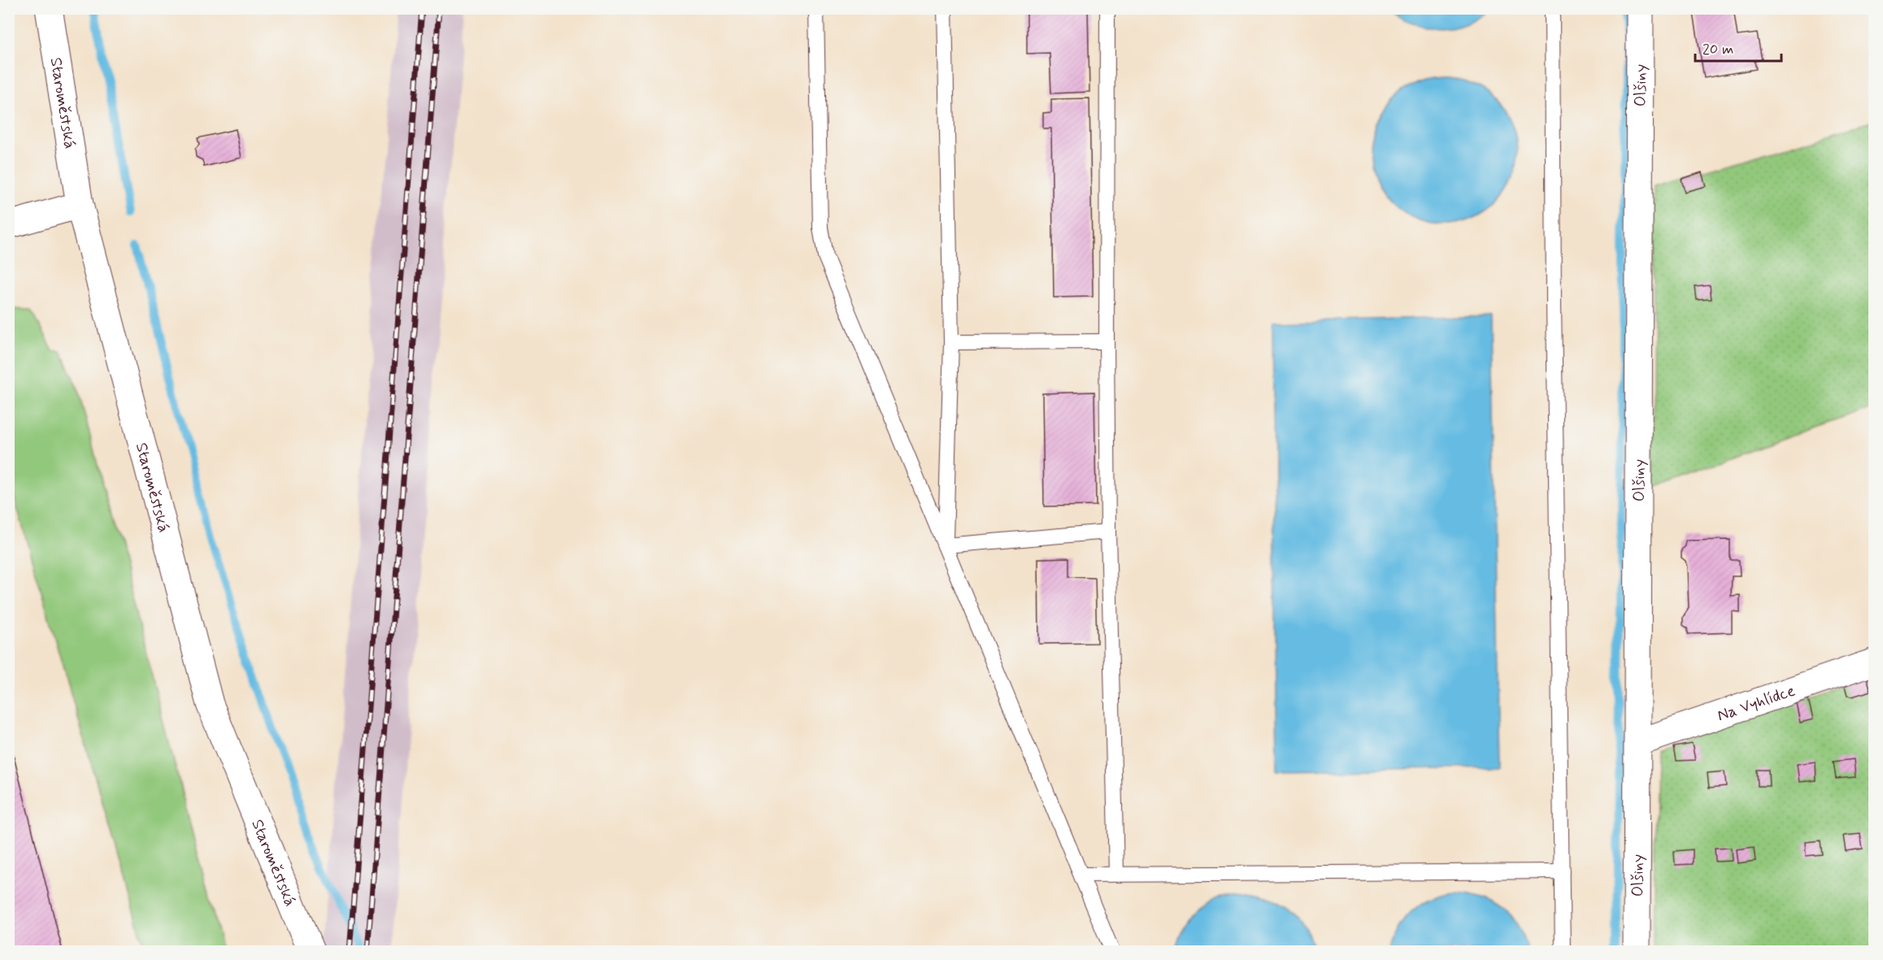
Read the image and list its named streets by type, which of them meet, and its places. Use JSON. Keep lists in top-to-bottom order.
{
  "streets": {
    "street": ["Olšiny", "Staroměstská", "Na Vyhlídce"]
  },
  "crossings": [
    ["Olšiny", "Na Vyhlídce"]
  ],
  "scale_bar": "20 m"
}
